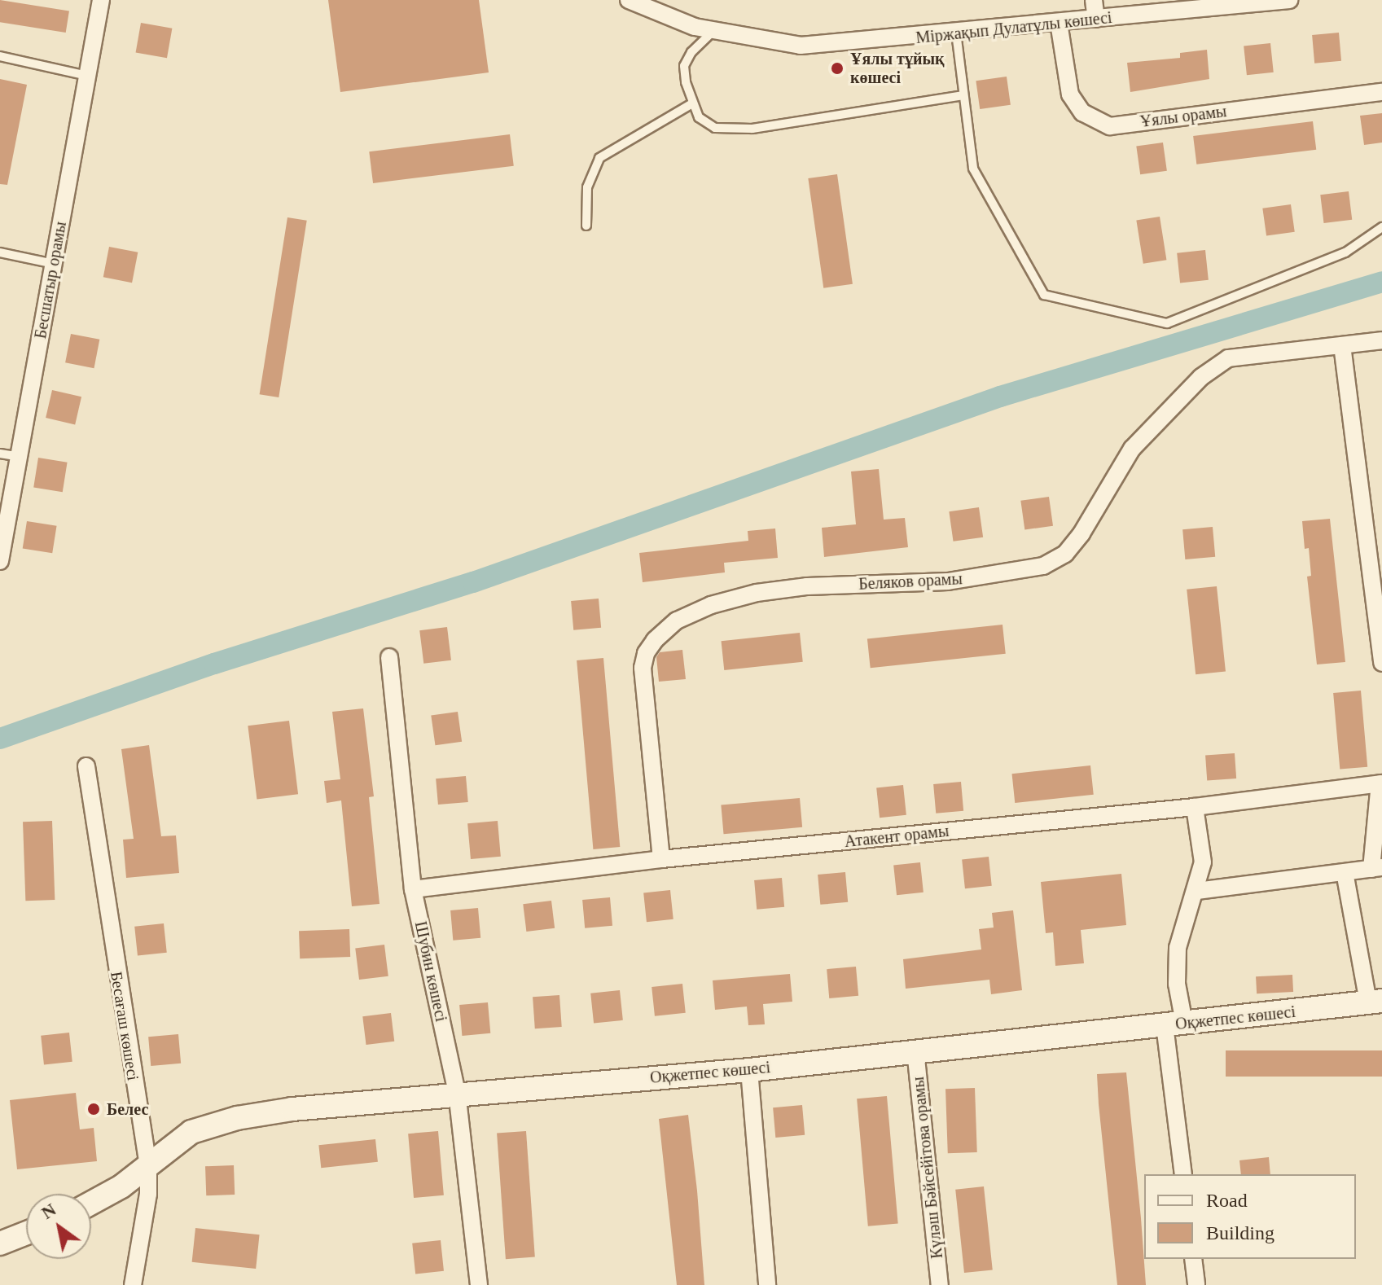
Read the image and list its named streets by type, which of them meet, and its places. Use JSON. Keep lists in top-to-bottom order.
{
  "streets": {
    "street": [
      "Міржақып Дулатұлы көшесі",
      "Ұялы орамы",
      "Бесшатыр орамы",
      "Беляков орамы",
      "Атакент орамы",
      "Шубин көшесі",
      "Оқжетпес көшесі",
      "Бесағаш көшесі",
      "Күләш Бәйсейітова орамы"
    ]
  },
  "crossings": [
    ["Міржақып Дулатұлы көшесі", "Ұялы орамы"],
    ["Беляков орамы", "Атакент орамы"],
    ["Атакент орамы", "Шубин көшесі"],
    ["Шубин көшесі", "Оқжетпес көшесі"],
    ["Оқжетпес көшесі", "Бесағаш көшесі"],
    ["Оқжетпес көшесі", "Күләш Бәйсейітова орамы"]
  ],
  "places": ["Ұялы тұйық көшесі", "Белес"],
  "legend": ["Road", "Building"],
  "north": "top left"
}
